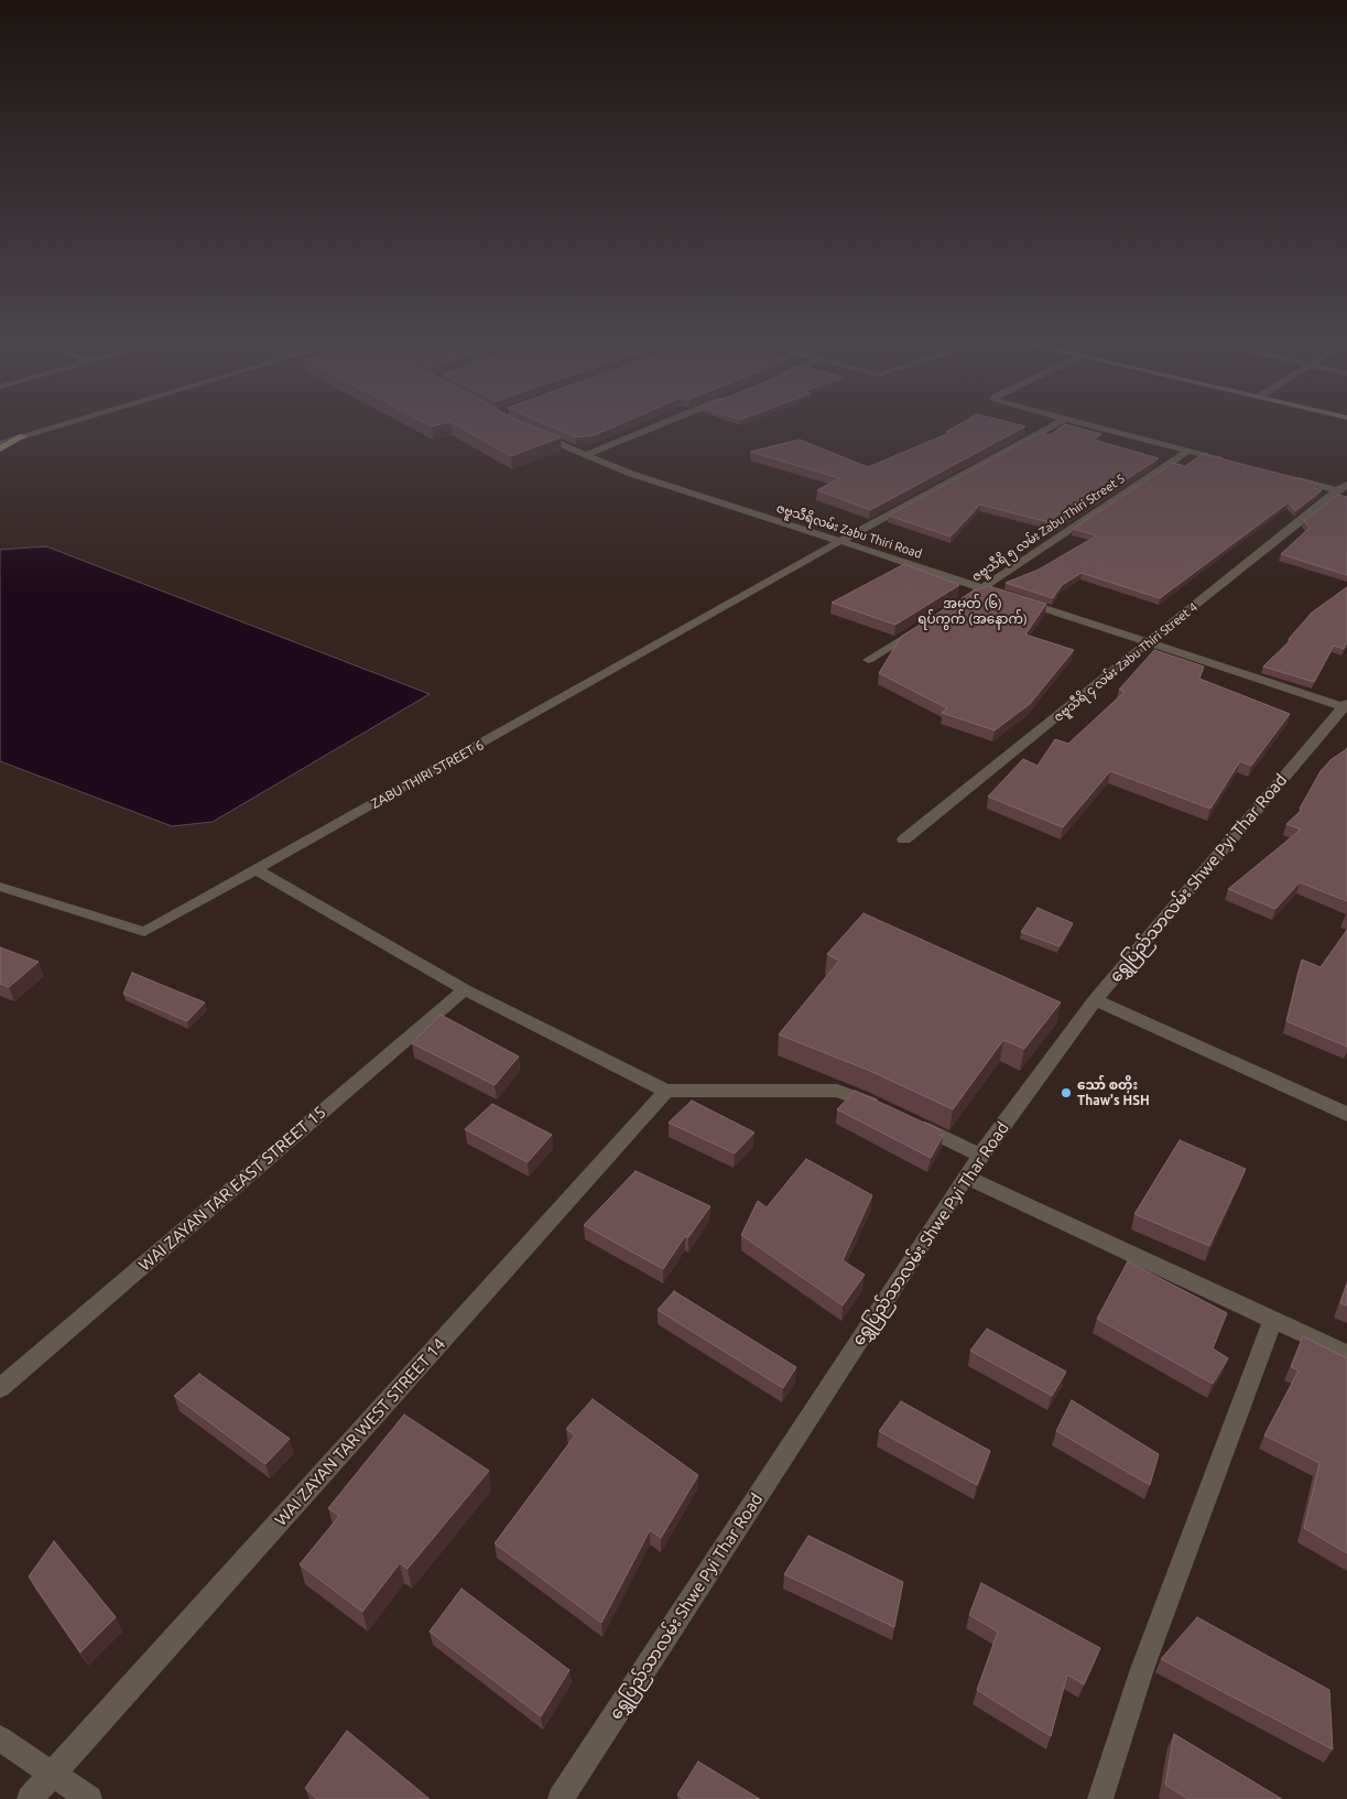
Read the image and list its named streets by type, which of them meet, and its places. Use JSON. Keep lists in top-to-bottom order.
{
  "streets": {
    "street": [
      "ဇဗူသီရိ ၅ လမ်း Zabu Thiri Street 5",
      "ဇဗူသီရိလမ်း Zabu Thiri Road",
      "ဇဗူသီရိ ၄ လမ်း Zabu Thiri Street 4",
      "ZABU THIRI STREET 6",
      "ရွှေပြည်သာလမ်း Shwe Pyi Thar Road",
      "WAI ZAYAN TAR EAST STREET 15",
      "WAI ZAYAN TAR WEST STREET 14"
    ]
  },
  "crossings": [
    ["ဇဗူသီရိ ၅ လမ်း Zabu Thiri Street 5", "ဇဗူသီရိလမ်း Zabu Thiri Road"],
    ["ဇဗူသီရိလမ်း Zabu Thiri Road", "ဇဗူသီရိ ၄ လမ်း Zabu Thiri Street 4"],
    ["ဇဗူသီရိလမ်း Zabu Thiri Road", "ZABU THIRI STREET 6"],
    ["ဇဗူသီရိလမ်း Zabu Thiri Road", "ရွှေပြည်သာလမ်း Shwe Pyi Thar Road"]
  ],
  "districts": ["အမှတ် (၆) ရပ်ကွက် (အနောက်)"],
  "places": ["သော် စတိုး Thaw's HSH"]
}
